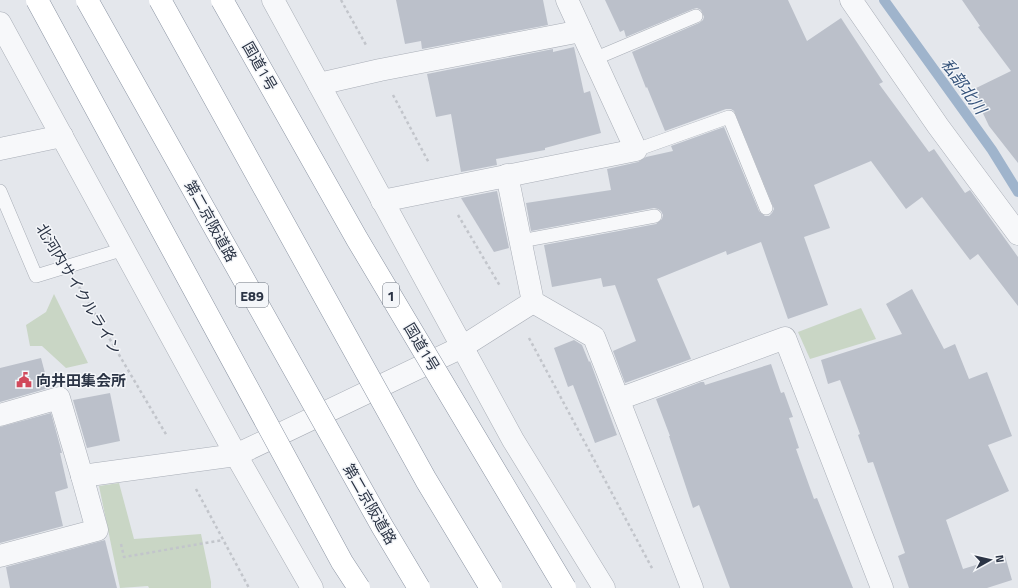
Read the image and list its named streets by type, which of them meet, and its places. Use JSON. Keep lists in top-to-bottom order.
{
  "streets": {
    "highway": [
      "国道1号",
      "第二京阪道路",
      "E89",
      "1"
    ],
    "path": ["北河内サイクルライン"]
  },
  "water": ["私部北川"],
  "places": {
    "public building": ["向井田集会所"]
  },
  "north": "right"
}
